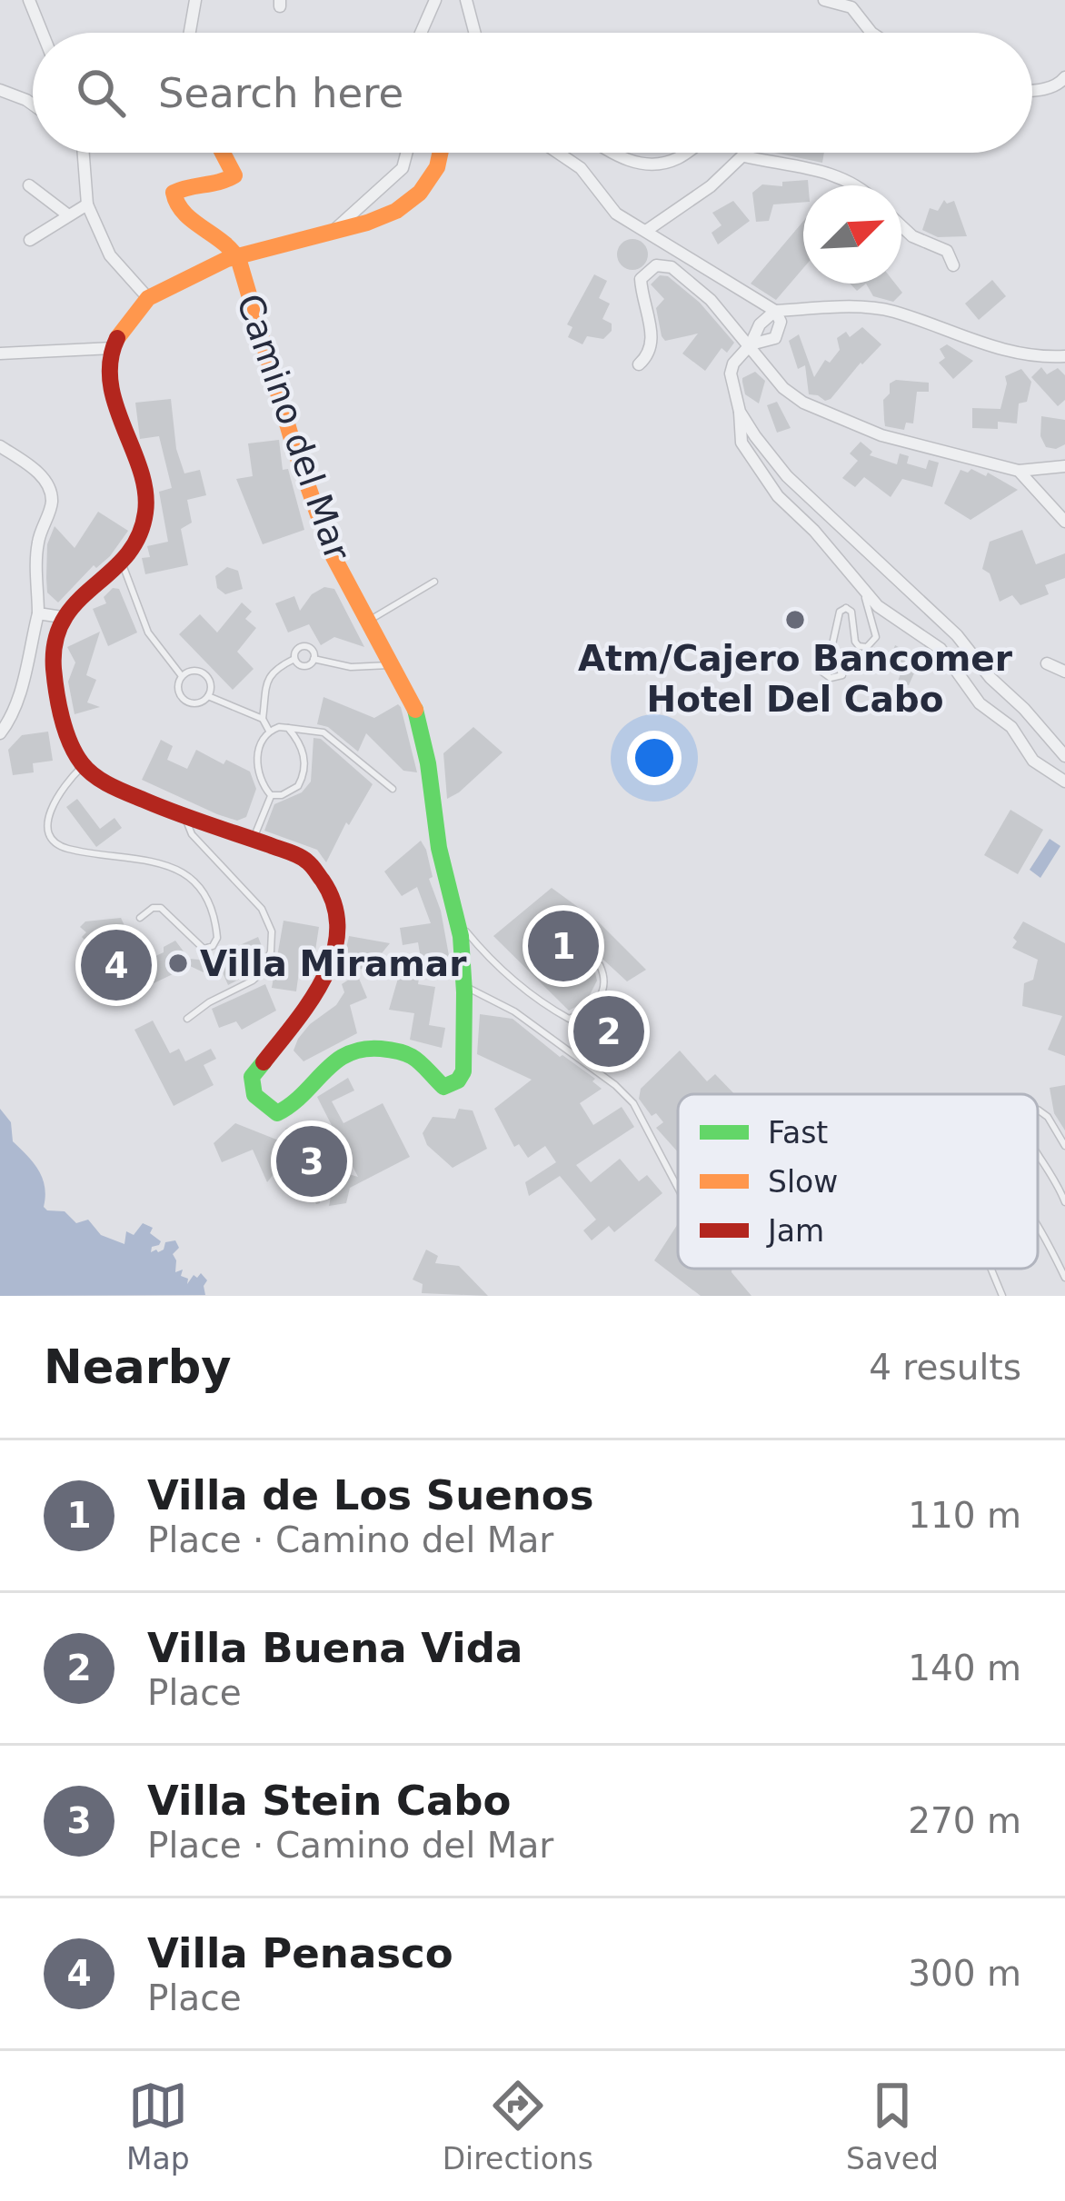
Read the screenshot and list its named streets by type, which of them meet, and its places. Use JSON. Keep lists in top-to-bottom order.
{
  "streets": {
    "street": ["Camino del Mar"]
  },
  "places": ["Atm/Cajero Bancomer Hotel Del Cabo", "Villa Miramar"],
  "legend": ["Fast", "Slow", "Jam"],
  "north": "top right",
  "page": {
    "search": "Search here",
    "pins": [
      "1",
      "4",
      "2",
      "3"
    ],
    "heading": ["Nearby", "4 results"],
    "list": [
      {
        "mark": "1",
        "name": "Villa de Los Suenos",
        "note": "Place · Camino del Mar",
        "value": "110 m"
      },
      {
        "mark": "2",
        "name": "Villa Buena Vida",
        "note": "Place",
        "value": "140 m"
      },
      {
        "mark": "3",
        "name": "Villa Stein Cabo",
        "note": "Place · Camino del Mar",
        "value": "270 m"
      },
      {
        "mark": "4",
        "name": "Villa Penasco",
        "note": "Place",
        "value": "300 m"
      }
    ],
    "nav": ["Map", "Directions", "Saved"]
  }
}
